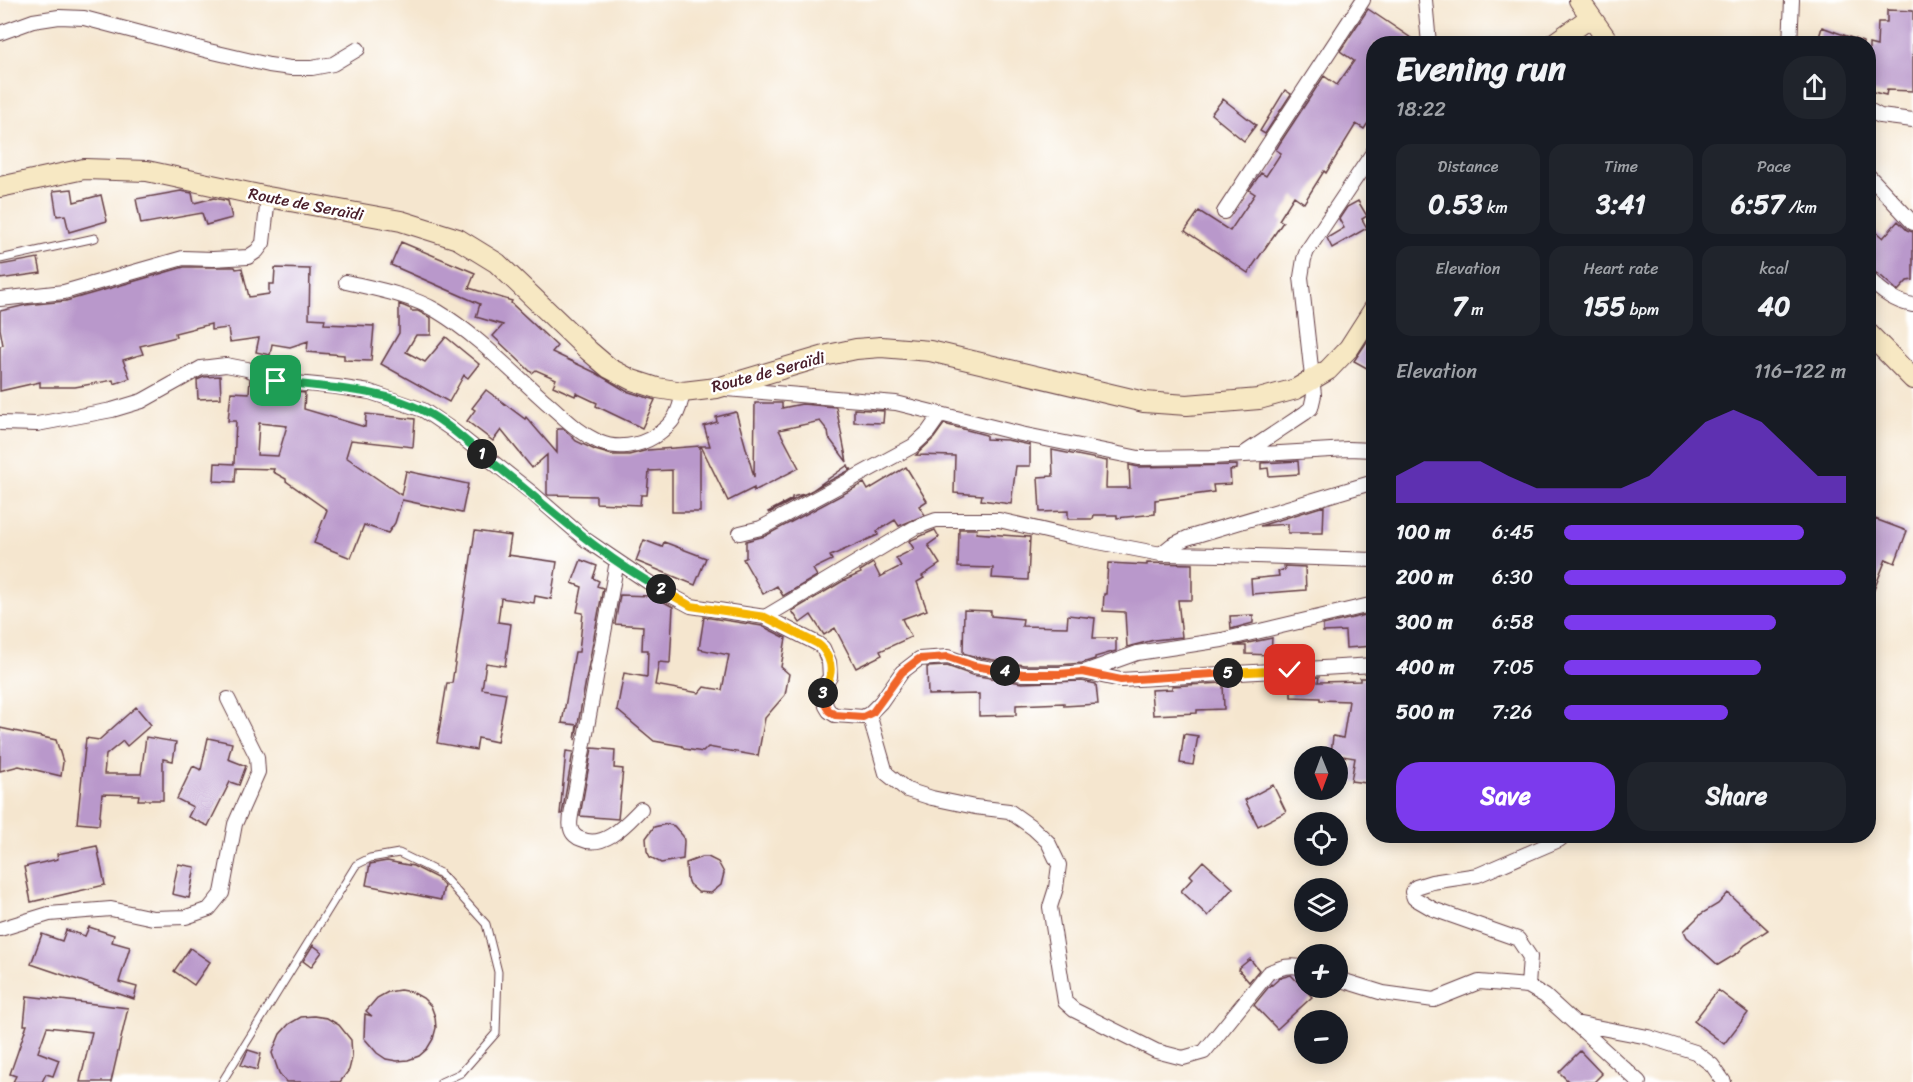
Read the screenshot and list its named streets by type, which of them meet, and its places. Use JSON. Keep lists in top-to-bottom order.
{
  "streets": {
    "street": ["Route de Seraïdi"]
  },
  "north": "bottom",
  "page": {
    "heading": ["Evening run", "18:22"],
    "stats": [
      ["Distance", "0.53 km"],
      ["Time", "3:41"],
      ["Pace", "6:57 /km"],
      ["Elevation", "7 m"],
      ["Heart rate", "155 bpm"],
      ["kcal", "40"]
    ],
    "chart": ["Elevation", "116–122 m"],
    "pins": [
      "1",
      "2",
      "4",
      "5",
      "3"
    ],
    "list": [
      {
        "name": "100 m",
        "note": "6:45"
      },
      {
        "name": "200 m",
        "note": "6:30"
      },
      {
        "name": "300 m",
        "note": "6:58"
      },
      {
        "name": "400 m",
        "note": "7:05"
      },
      {
        "name": "500 m",
        "note": "7:26"
      }
    ],
    "map_buttons": ["+", "−"],
    "buttons": ["Save", "Share"]
  }
}
